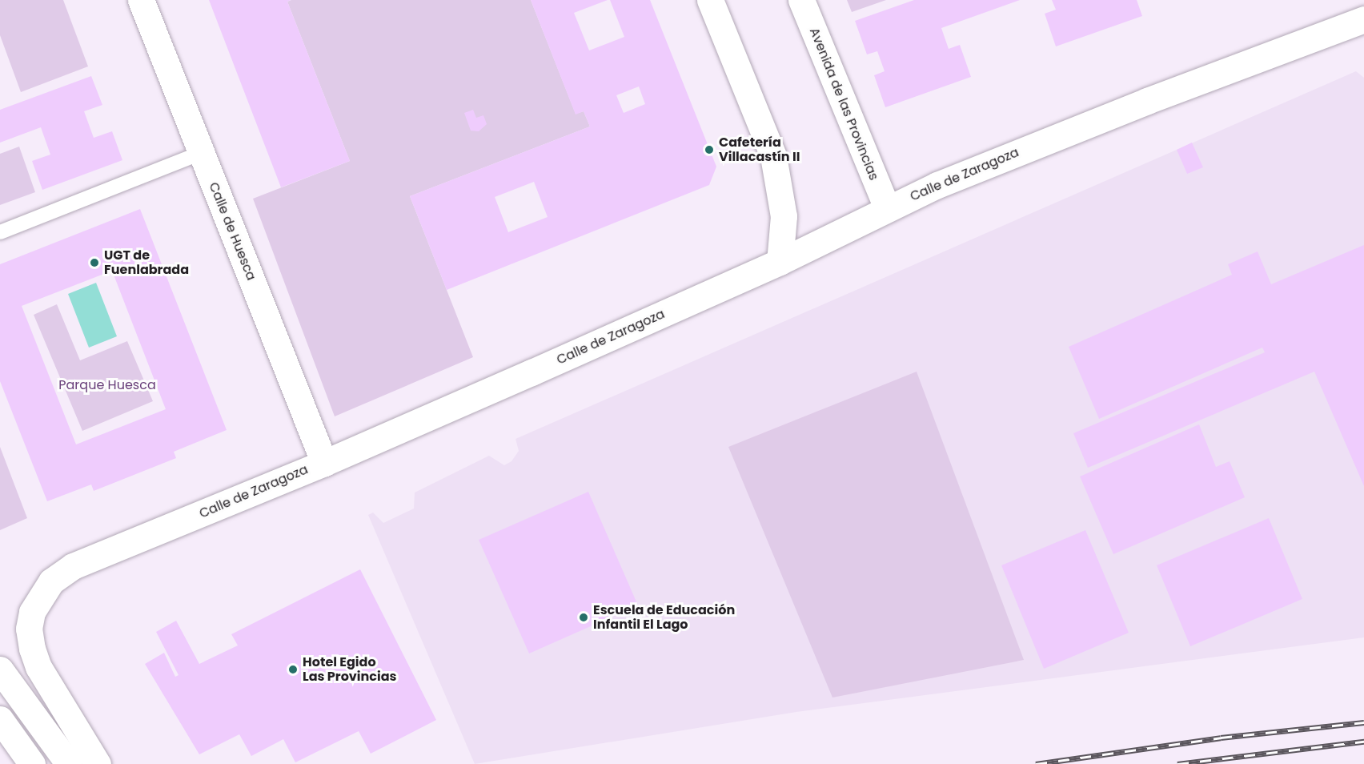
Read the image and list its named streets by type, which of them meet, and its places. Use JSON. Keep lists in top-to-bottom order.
{
  "streets": {
    "street": ["Avenida de las Provincias", "Calle de Zaragoza", "Calle de Huesca"]
  },
  "crossings": [
    ["Avenida de las Provincias", "Calle de Zaragoza"],
    ["Calle de Zaragoza", "Calle de Huesca"]
  ],
  "parks": ["Parque Huesca"],
  "places": [
    "Cafetería Villacastín II",
    "UGT de Fuenlabrada",
    "Escuela de Educación Infantil El Lago",
    "Hotel Egido Las Provincias"
  ]
}
